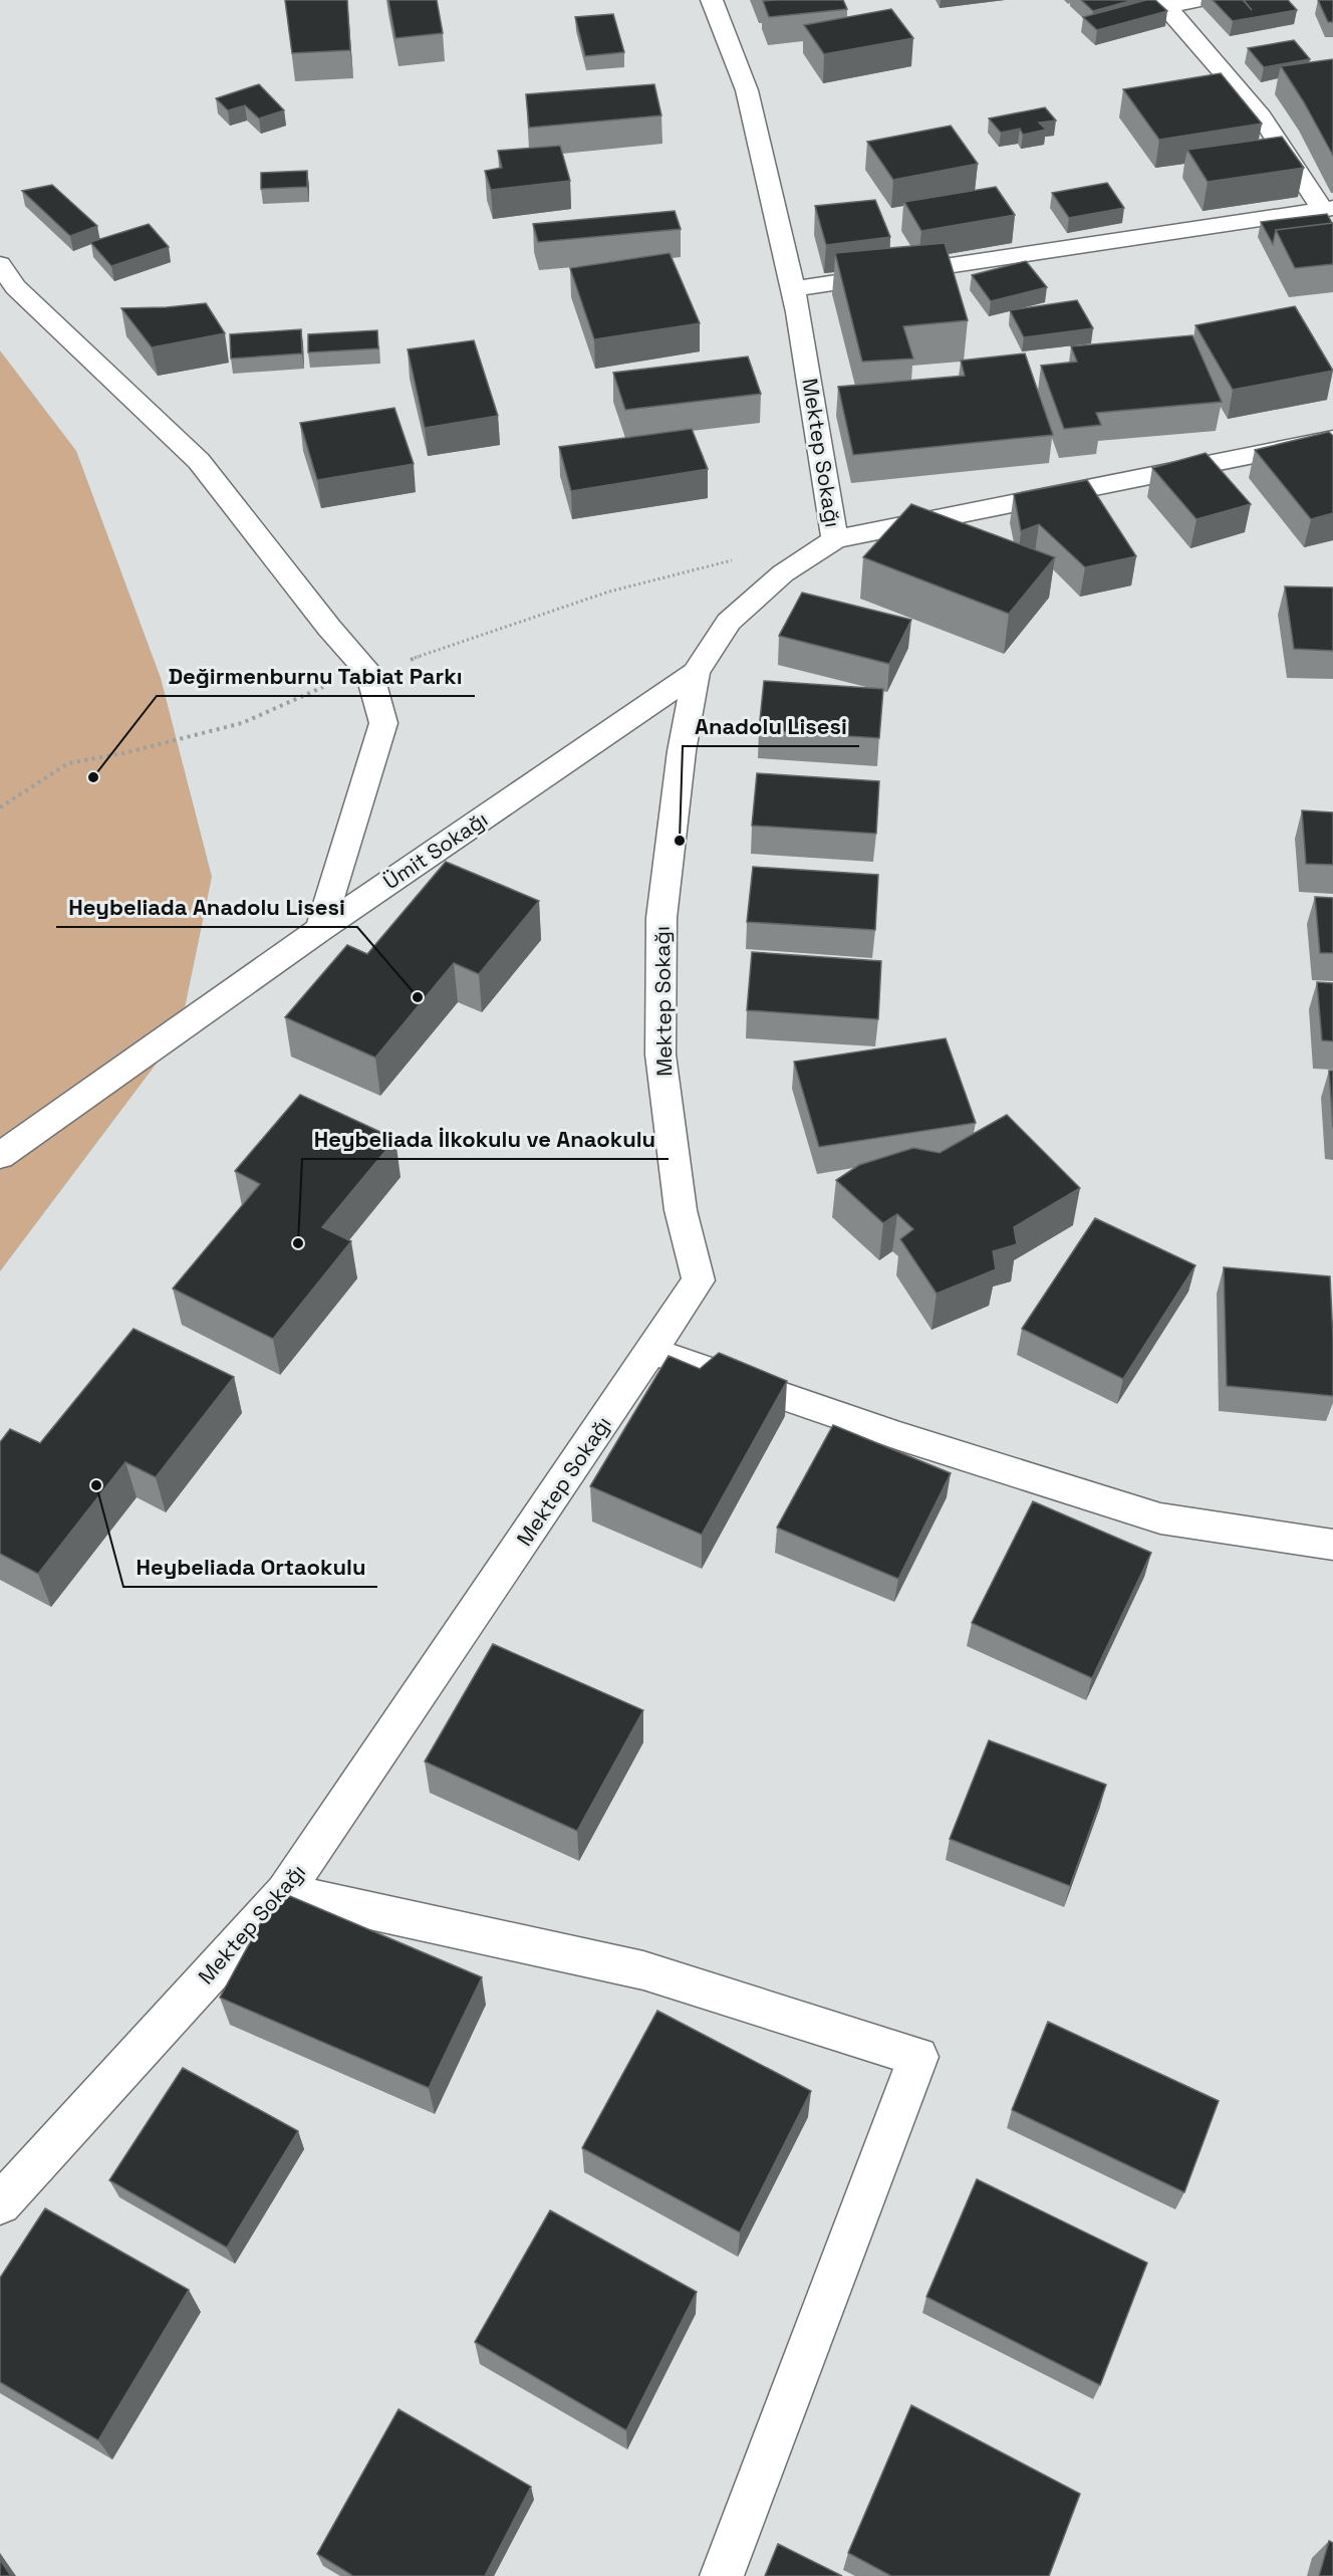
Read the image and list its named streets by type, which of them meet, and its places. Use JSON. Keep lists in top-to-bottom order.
{
  "streets": {
    "street": ["Mektep Sokağı", "Ümit Sokağı"]
  },
  "crossings": [
    ["Mektep Sokağı", "Ümit Sokağı"]
  ],
  "places": [
    "Değirmenburnu Tabiat Parkı",
    "Anadolu Lisesi",
    "Heybeliada Anadolu Lisesi",
    "Heybeliada İlkokulu ve Anaokulu",
    "Heybeliada Ortaokulu"
  ]
}
